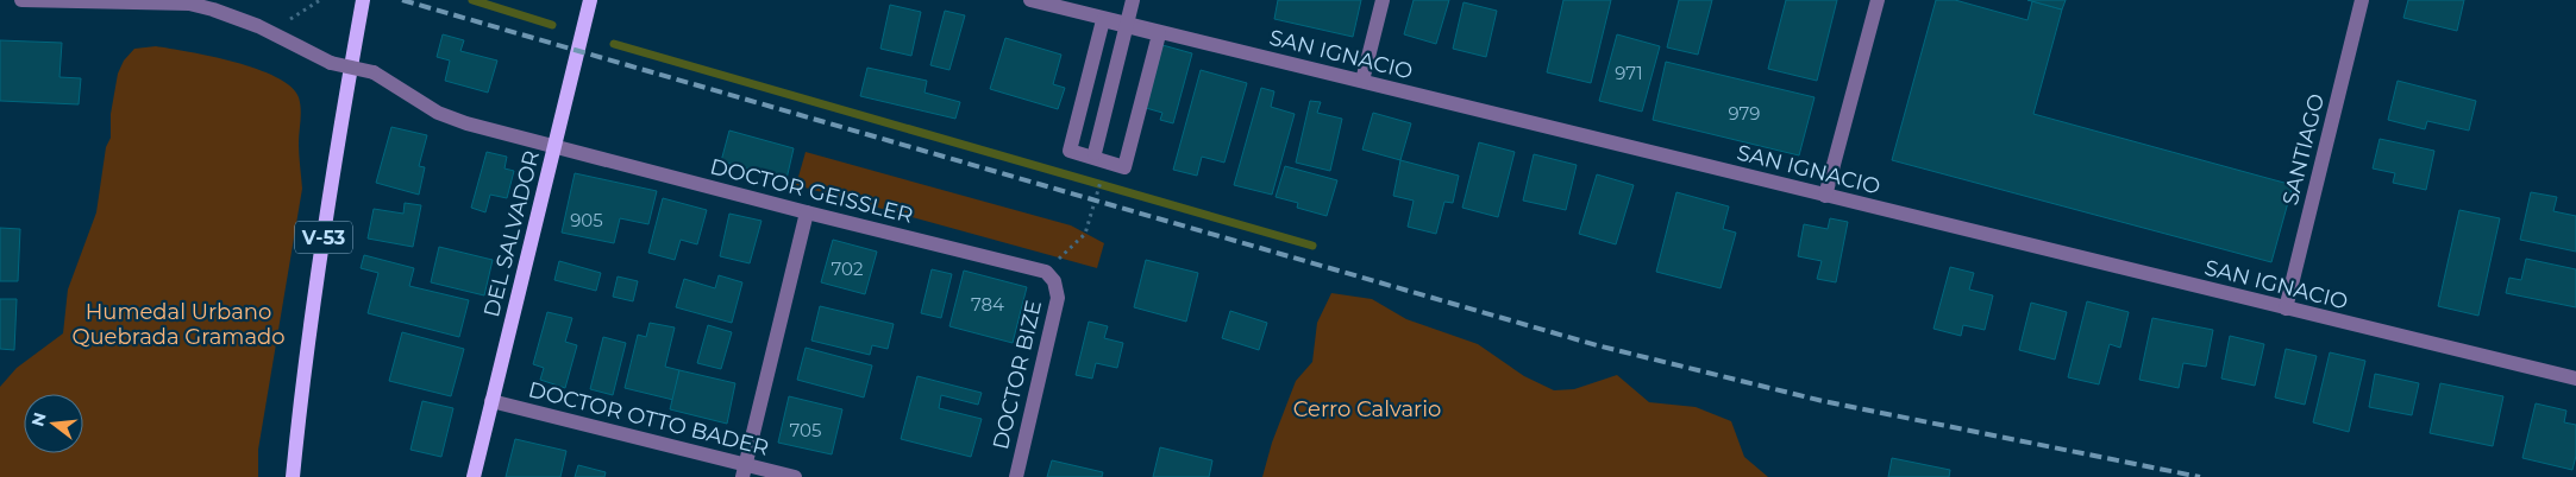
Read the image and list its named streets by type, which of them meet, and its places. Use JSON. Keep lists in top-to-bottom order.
{
  "streets": {
    "main road": ["DEL SALVADOR", "V-53"],
    "street": [
      "SAN IGNACIO",
      "SANTIAGO",
      "DOCTOR GEISSLER",
      "DOCTOR BIZE",
      "DOCTOR OTTO BADER"
    ]
  },
  "crossings": [
    ["SAN IGNACIO", "SANTIAGO"],
    ["DOCTOR GEISSLER", "DEL SALVADOR"],
    ["DOCTOR GEISSLER", "DOCTOR BIZE"],
    ["DEL SALVADOR", "DOCTOR OTTO BADER"]
  ],
  "parks": ["Humedal Urbano Quebrada Gramado", "Cerro Calvario"],
  "house_numbers": [
    "971",
    "979",
    "905",
    "702",
    "784",
    "705"
  ],
  "north": "left"
}
